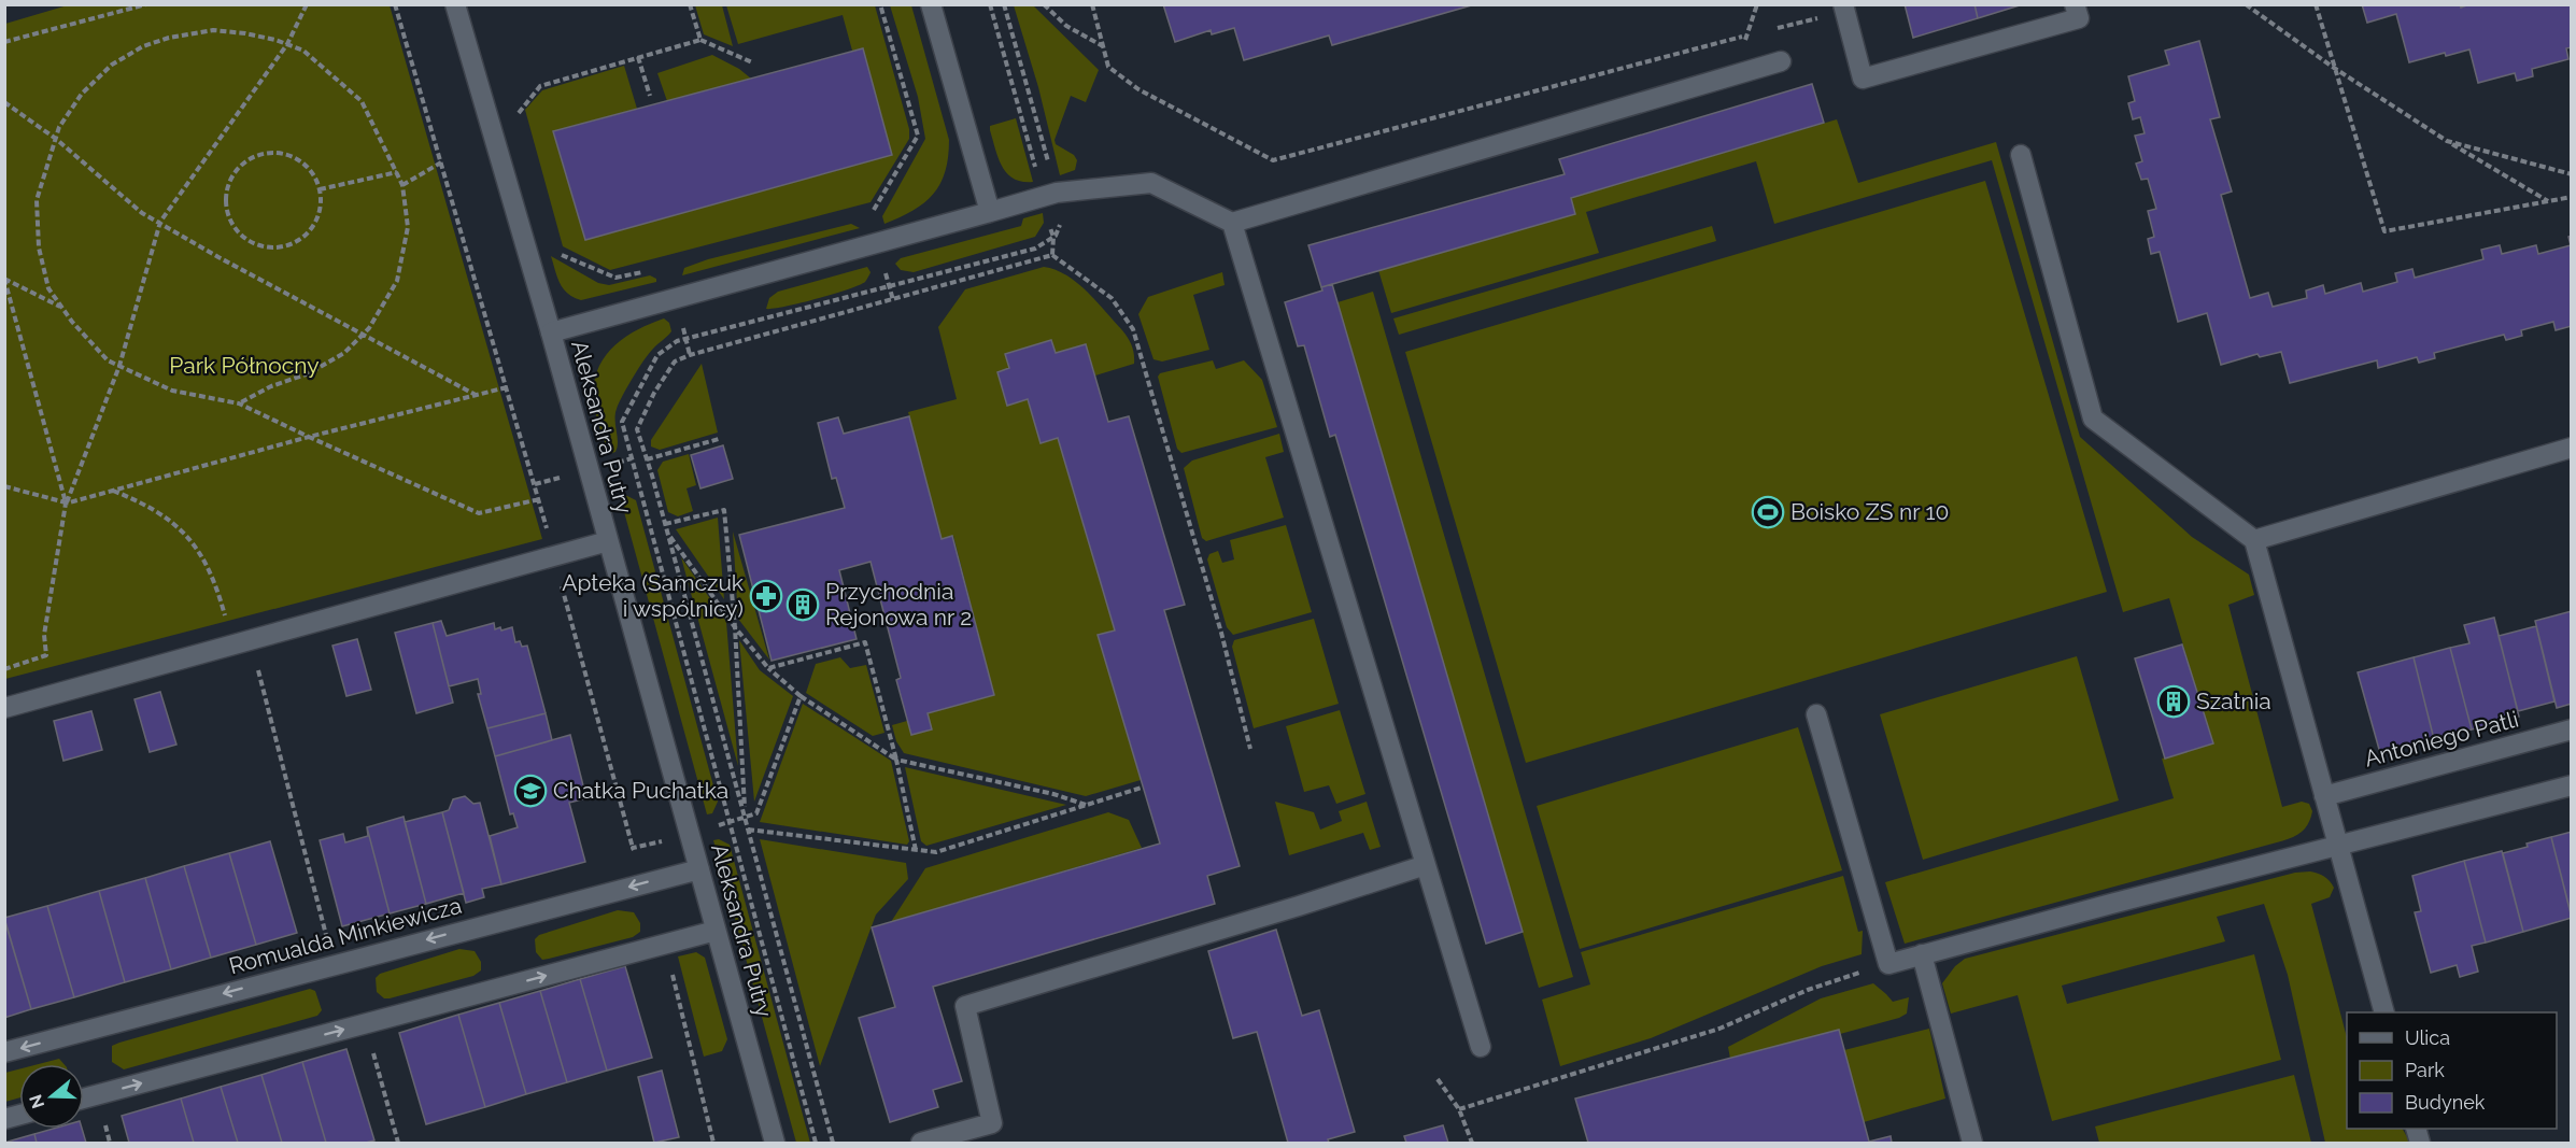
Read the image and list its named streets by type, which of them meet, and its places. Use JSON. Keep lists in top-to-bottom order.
{
  "streets": {
    "street": ["Aleksandra Putry", "Antoniego Patli", "Romualda Minkiewicza"]
  },
  "crossings": [
    ["Aleksandra Putry", "Romualda Minkiewicza"]
  ],
  "parks": ["Park Północny"],
  "places": {
    "sports": ["Boisko ZS nr 10"],
    "pharmacy": ["Apteka (Samczuk i wspólnicy)"],
    "building": ["Przychodnia Rejonowa nr 2", "Szatnia"],
    "school or university": ["Chatka Puchatka"]
  },
  "legend": ["Ulica", "Park", "Budynek"],
  "north": "left"
}
